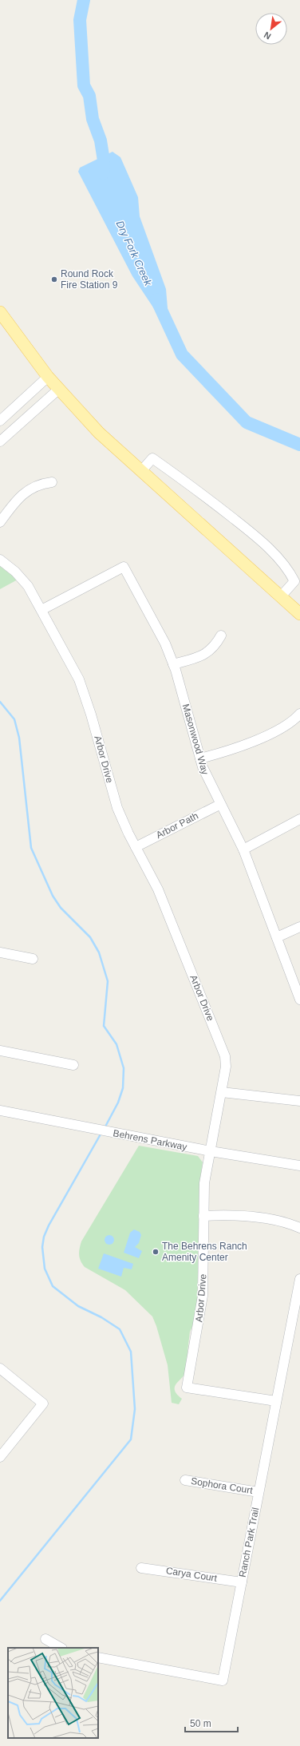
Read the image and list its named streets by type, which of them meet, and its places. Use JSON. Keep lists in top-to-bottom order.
{
  "streets": {
    "street": [
      "Masonwood Way",
      "Arbor Drive",
      "Arbor Path",
      "Behrens Parkway",
      "Sophora Court",
      "Ranch Park Trail",
      "Carya Court"
    ]
  },
  "crossings": [
    ["Masonwood Way", "Arbor Drive"],
    ["Masonwood Way", "Arbor Path"],
    ["Arbor Drive", "Arbor Path"],
    ["Arbor Drive", "Behrens Parkway"],
    ["Arbor Drive", "Ranch Park Trail"],
    ["Sophora Court", "Ranch Park Trail"],
    ["Ranch Park Trail", "Carya Court"]
  ],
  "water": ["Dry Fork Creek"],
  "places": ["Round Rock Fire Station 9", "The Behrens Ranch Amenity Center"],
  "scale_bar": "50 m",
  "north": "bottom left"
}
